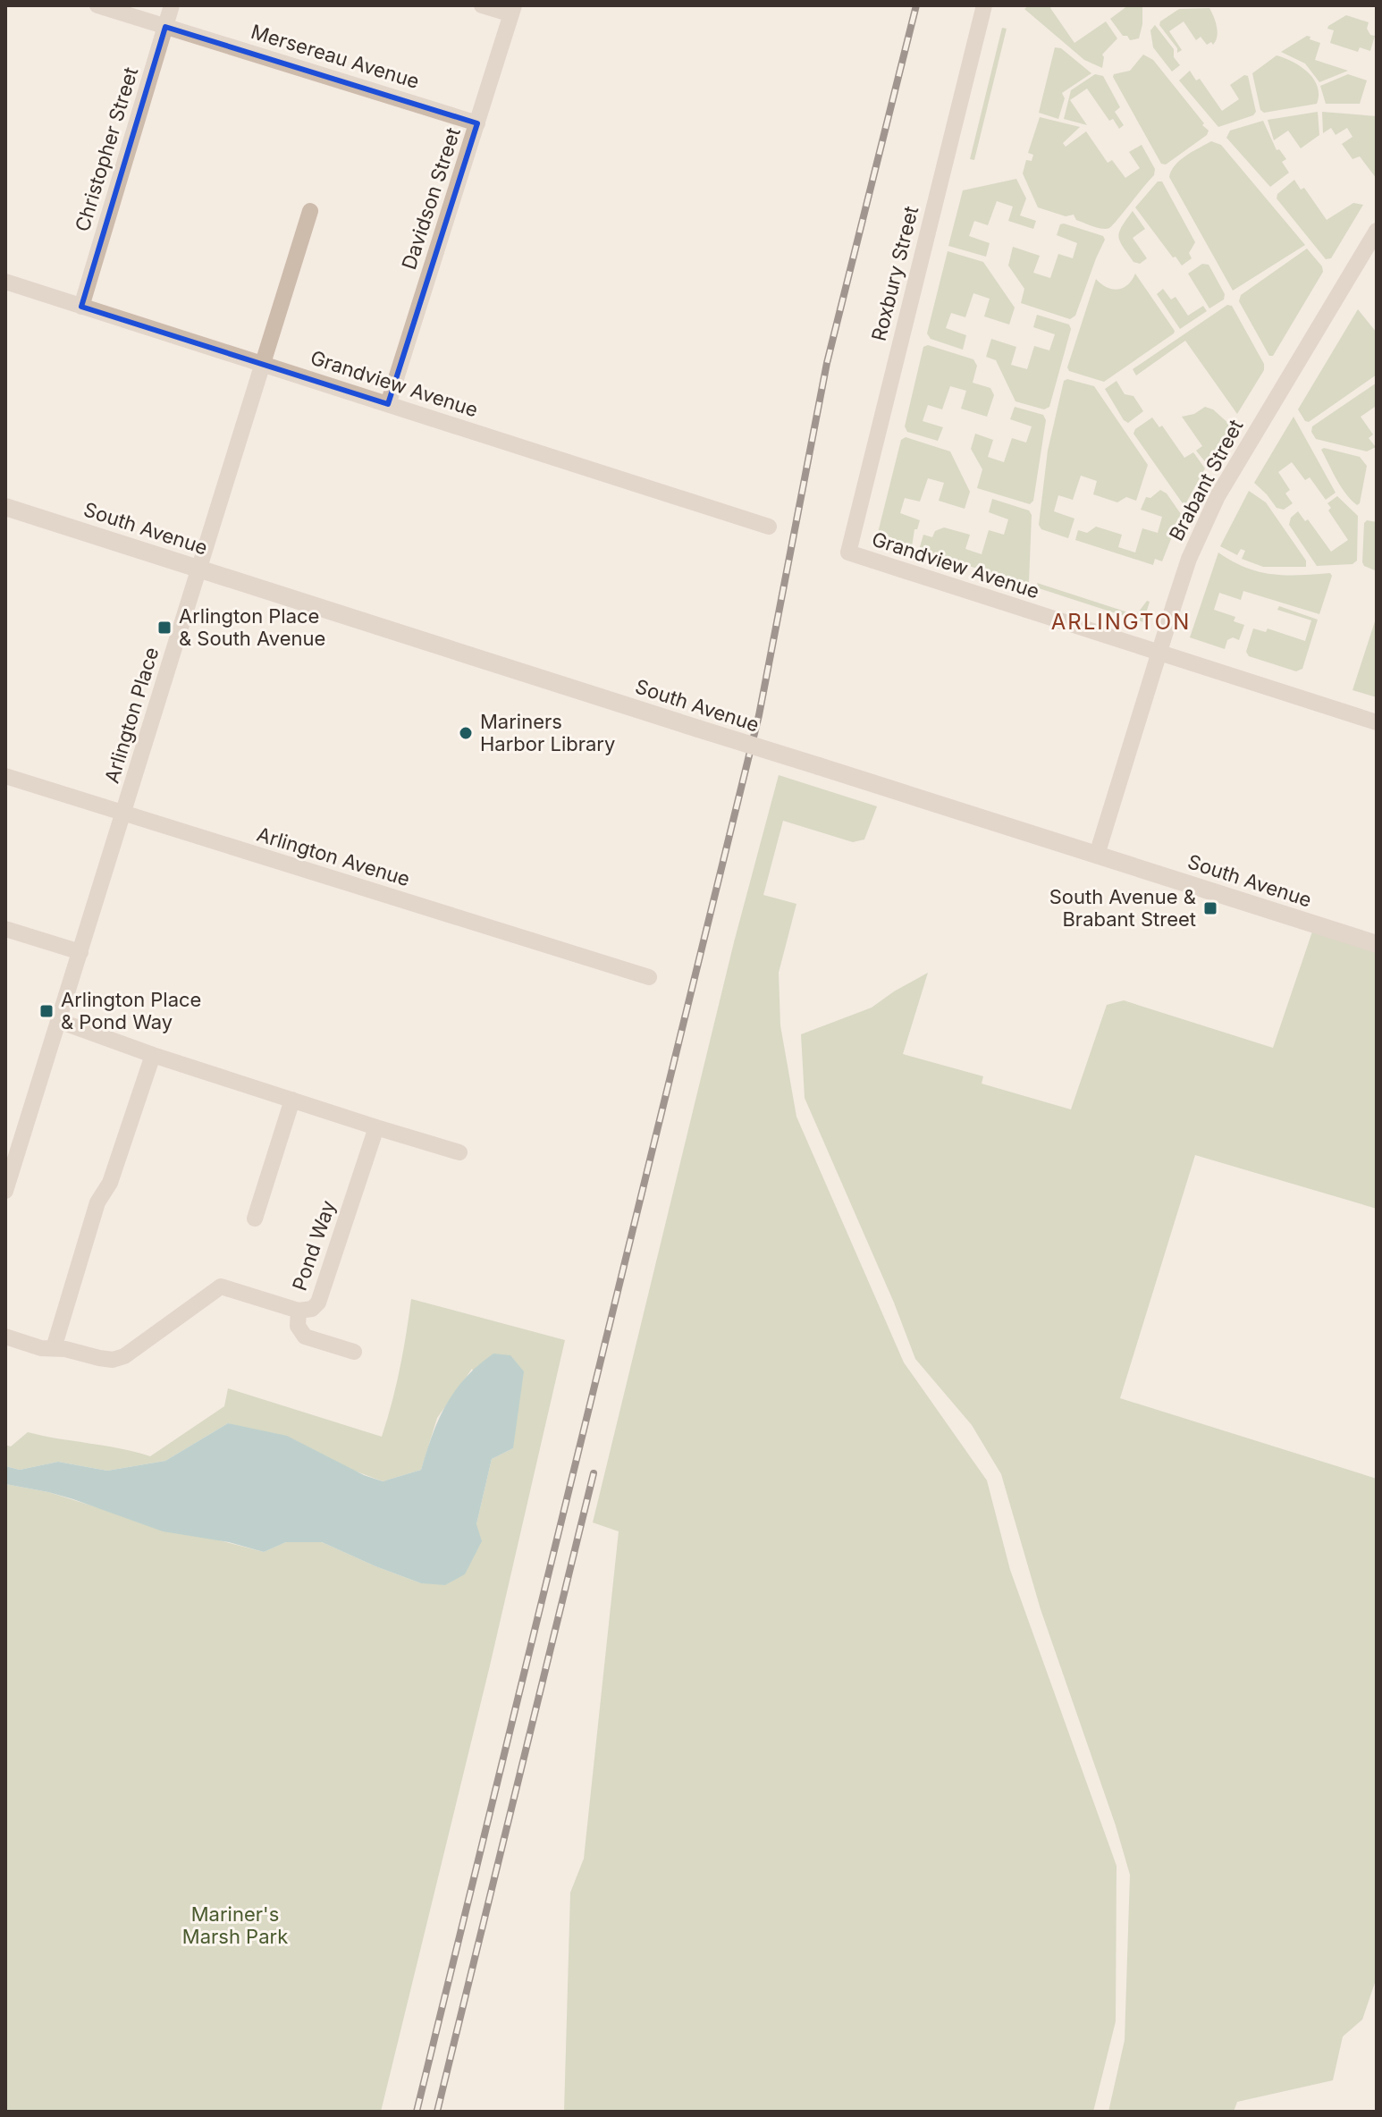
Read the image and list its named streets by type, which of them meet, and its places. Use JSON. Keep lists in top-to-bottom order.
{
  "streets": {
    "street": [
      "Mersereau Avenue",
      "Christopher Street",
      "Davidson Street",
      "Roxbury Street",
      "Grandview Avenue",
      "Brabant Street",
      "South Avenue",
      "Arlington Place",
      "Arlington Avenue",
      "Pond Way"
    ]
  },
  "crossings": [
    ["Mersereau Avenue", "Christopher Street"],
    ["Mersereau Avenue", "Davidson Street"],
    ["Christopher Street", "Grandview Avenue"],
    ["Davidson Street", "Grandview Avenue"],
    ["Roxbury Street", "Grandview Avenue"],
    ["Grandview Avenue", "Brabant Street"],
    ["Grandview Avenue", "Arlington Place"],
    ["Brabant Street", "South Avenue"],
    ["South Avenue", "Arlington Place"],
    ["Arlington Place", "Arlington Avenue"]
  ],
  "districts": ["ARLINGTON"],
  "parks": ["Mariner's Marsh Park"],
  "places": {
    "transit": ["Arlington Place & South Avenue", "South Avenue & Brabant Street", "Arlington Place & Pond Way"],
    "other": ["Mariners Harbor Library"]
  }
}
